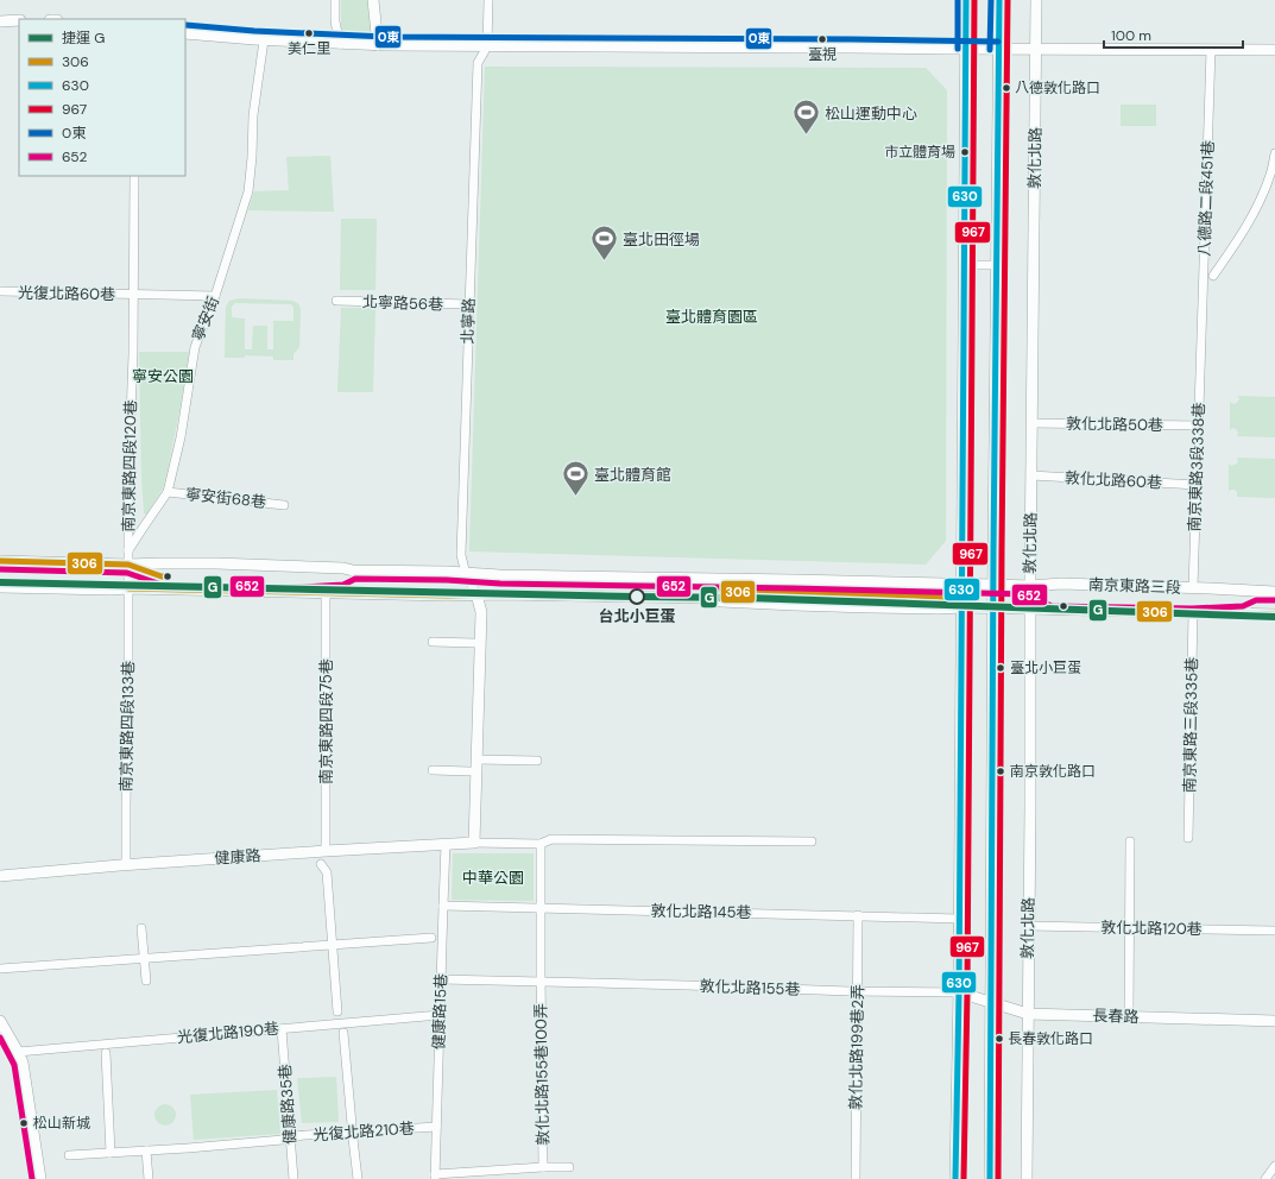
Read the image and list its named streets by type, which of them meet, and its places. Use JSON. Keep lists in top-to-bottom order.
{
  "streets": {
    "main road": [
      "敦化北路",
      "南京東路三段",
      "健康路",
      "長春路"
    ],
    "street": [
      "八德路二段451巷",
      "光復北路60巷",
      "北寧路56巷",
      "寧安街",
      "北寧路",
      "敦化北路50巷",
      "南京東路四段120巷",
      "南京東路3段338巷",
      "敦化北路60巷",
      "寧安街68巷",
      "南京東路四段75巷",
      "南京東路三段335巷",
      "南京東路四段133巷",
      "敦化北路145巷",
      "敦化北路120巷",
      "敦化北路155巷",
      "健康路15巷",
      "光復北路190巷",
      "敦化北路199巷2弄",
      "敦化北路155巷100弄",
      "健康路35巷",
      "光復北路210巷"
    ]
  },
  "crossings": [
    ["敦化北路", "敦化北路50巷"],
    ["敦化北路", "敦化北路60巷"],
    ["敦化北路", "南京東路三段"],
    ["敦化北路", "敦化北路120巷"],
    ["敦化北路", "長春路"],
    ["八德路二段451巷", "南京東路3段338巷"],
    ["光復北路60巷", "寧安街"],
    ["光復北路60巷", "南京東路四段120巷"],
    ["北寧路56巷", "北寧路"],
    ["寧安街", "南京東路四段120巷"],
    ["寧安街", "寧安街68巷"],
    ["北寧路", "南京東路三段"],
    ["敦化北路50巷", "南京東路3段338巷"],
    ["南京東路3段338巷", "敦化北路60巷"],
    ["南京東路3段338巷", "南京東路三段"],
    ["南京東路三段", "南京東路四段75巷"],
    ["南京東路三段", "南京東路三段335巷"],
    ["南京東路三段", "南京東路四段133巷"],
    ["南京東路四段75巷", "健康路"],
    ["南京東路四段133巷", "健康路"],
    ["健康路", "健康路15巷"],
    ["敦化北路145巷", "健康路15巷"],
    ["敦化北路145巷", "敦化北路199巷2弄"],
    ["敦化北路155巷", "健康路15巷"],
    ["敦化北路155巷", "長春路"],
    ["敦化北路155巷", "敦化北路199巷2弄"],
    ["敦化北路155巷", "敦化北路155巷100弄"],
    ["健康路15巷", "光復北路190巷"],
    ["健康路15巷", "光復北路210巷"],
    ["光復北路190巷", "健康路35巷"],
    ["健康路35巷", "光復北路210巷"]
  ],
  "parks": ["臺北體育園區", "寧安公園", "中華公園"],
  "places": {
    "other": [
      "美仁里",
      "臺視",
      "八德敦化路口",
      "市立體育場",
      "台北小巨蛋",
      "臺北小巨蛋",
      "南京敦化路口",
      "長春敦化路口",
      "松山新城"
    ],
    "sports": ["松山運動中心", "臺北田徑場", "臺北體育館"]
  },
  "lines": [
    "transit line 630",
    "transit line 967",
    "transit line 0東",
    "transit line 306",
    "transit line 652",
    "metro line G"
  ],
  "legend": [
    "捷運 G",
    "306",
    "630",
    "967",
    "0東",
    "652"
  ],
  "scale_bar": "100 m"
}
